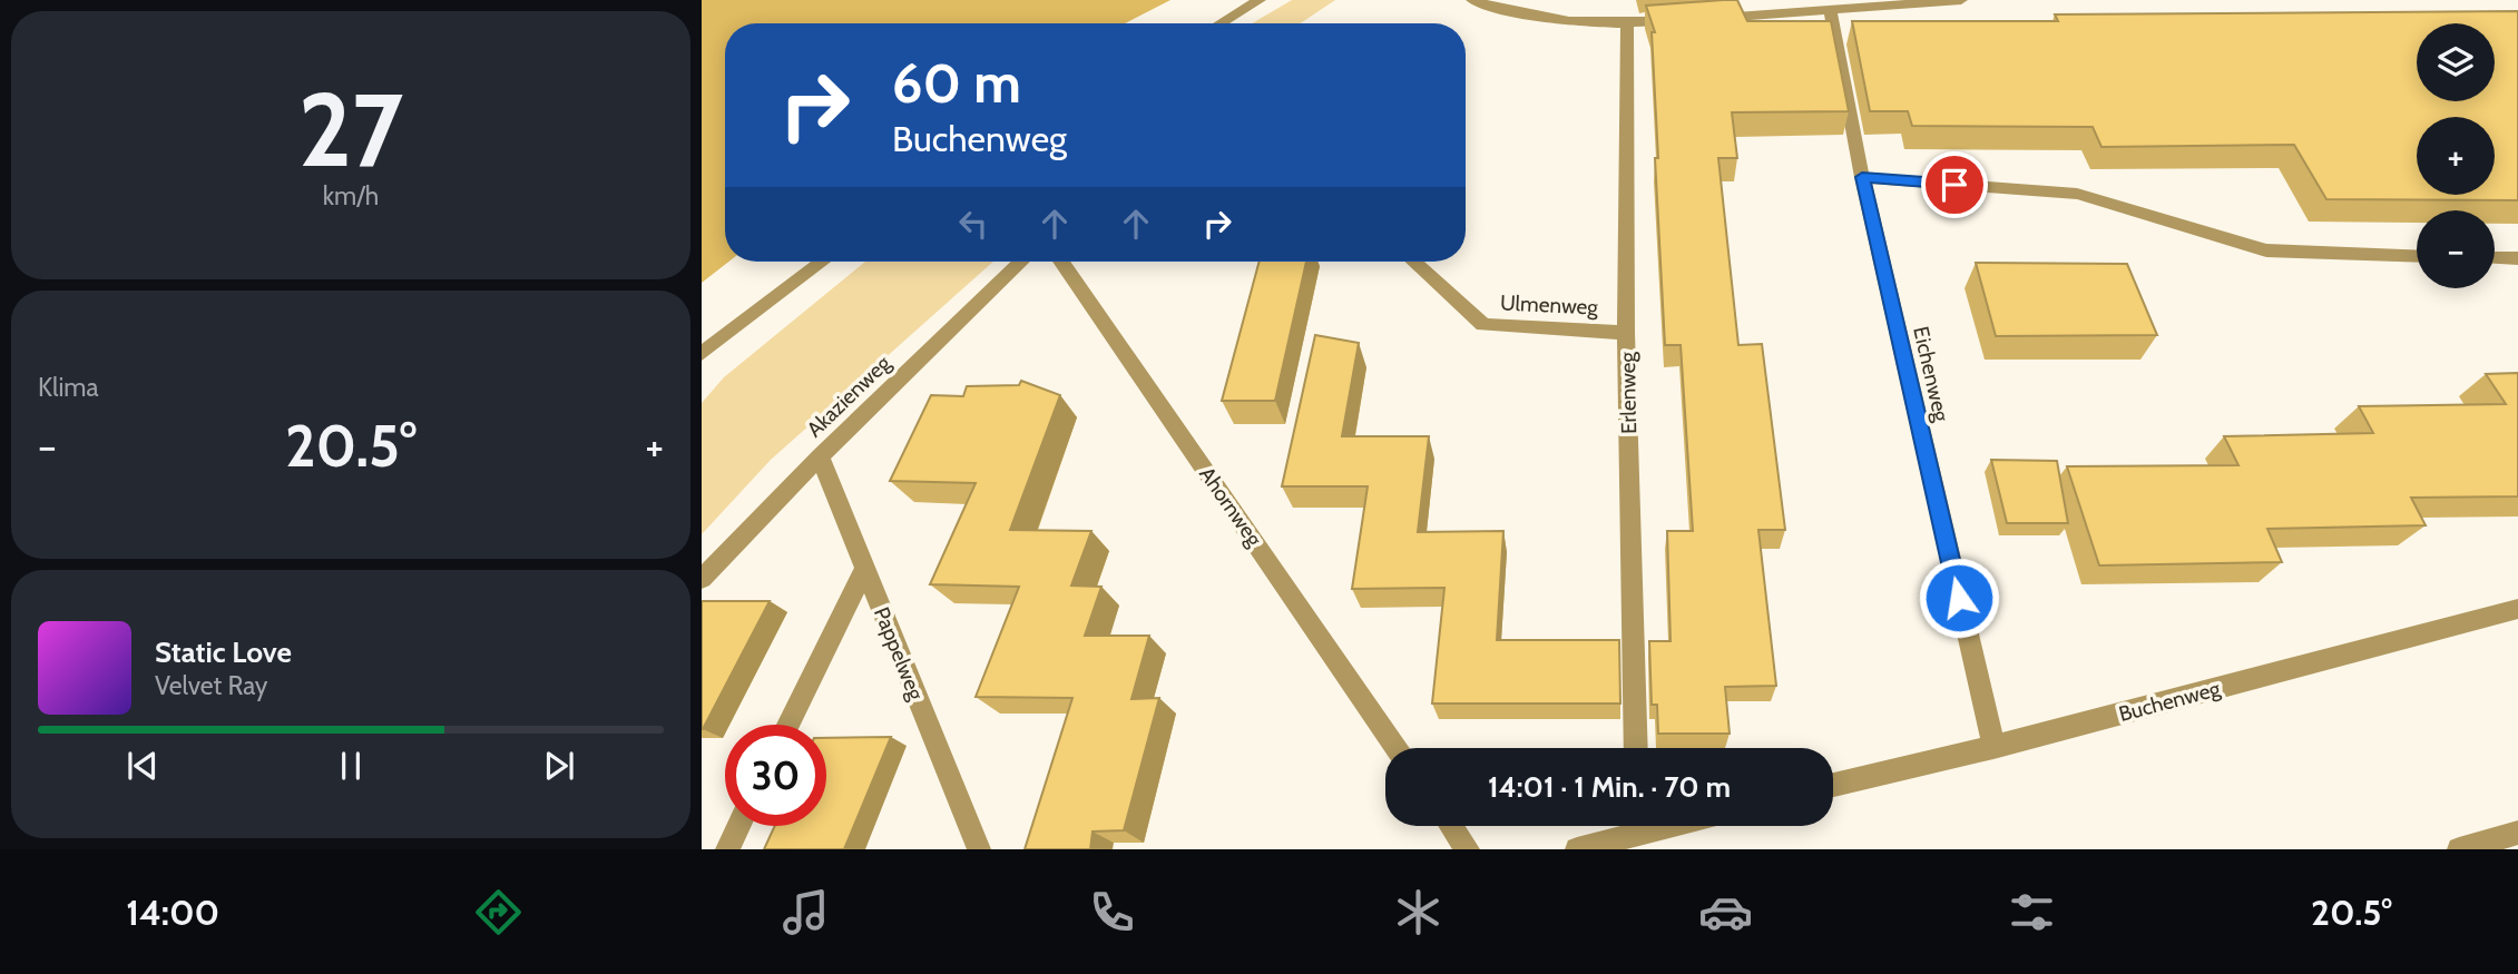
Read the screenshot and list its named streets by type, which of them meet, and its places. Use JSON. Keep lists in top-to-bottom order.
{
  "streets": {
    "street": [
      "Ulmenweg",
      "Eichenweg",
      "Erlenweg",
      "Akazienweg",
      "Ahornweg",
      "Pappelweg",
      "Buchenweg"
    ]
  },
  "crossings": [
    ["Ulmenweg", "Erlenweg"],
    ["Eichenweg", "Buchenweg"],
    ["Akazienweg", "Pappelweg"]
  ],
  "page": {
    "tile": [
      ["27", "km/h"],
      "Klima"
    ],
    "map_buttons": ["+", "−"],
    "turn": ["60 m", "Buchenweg"],
    "heat": ["−", "20.5°", "+"],
    "song": ["Static Love", "Velvet Ray"],
    "limit": "30",
    "trip": "14:01 · 1 Min. · 70 m",
    "tabs": ["14:00", "20.5°"]
  }
}
